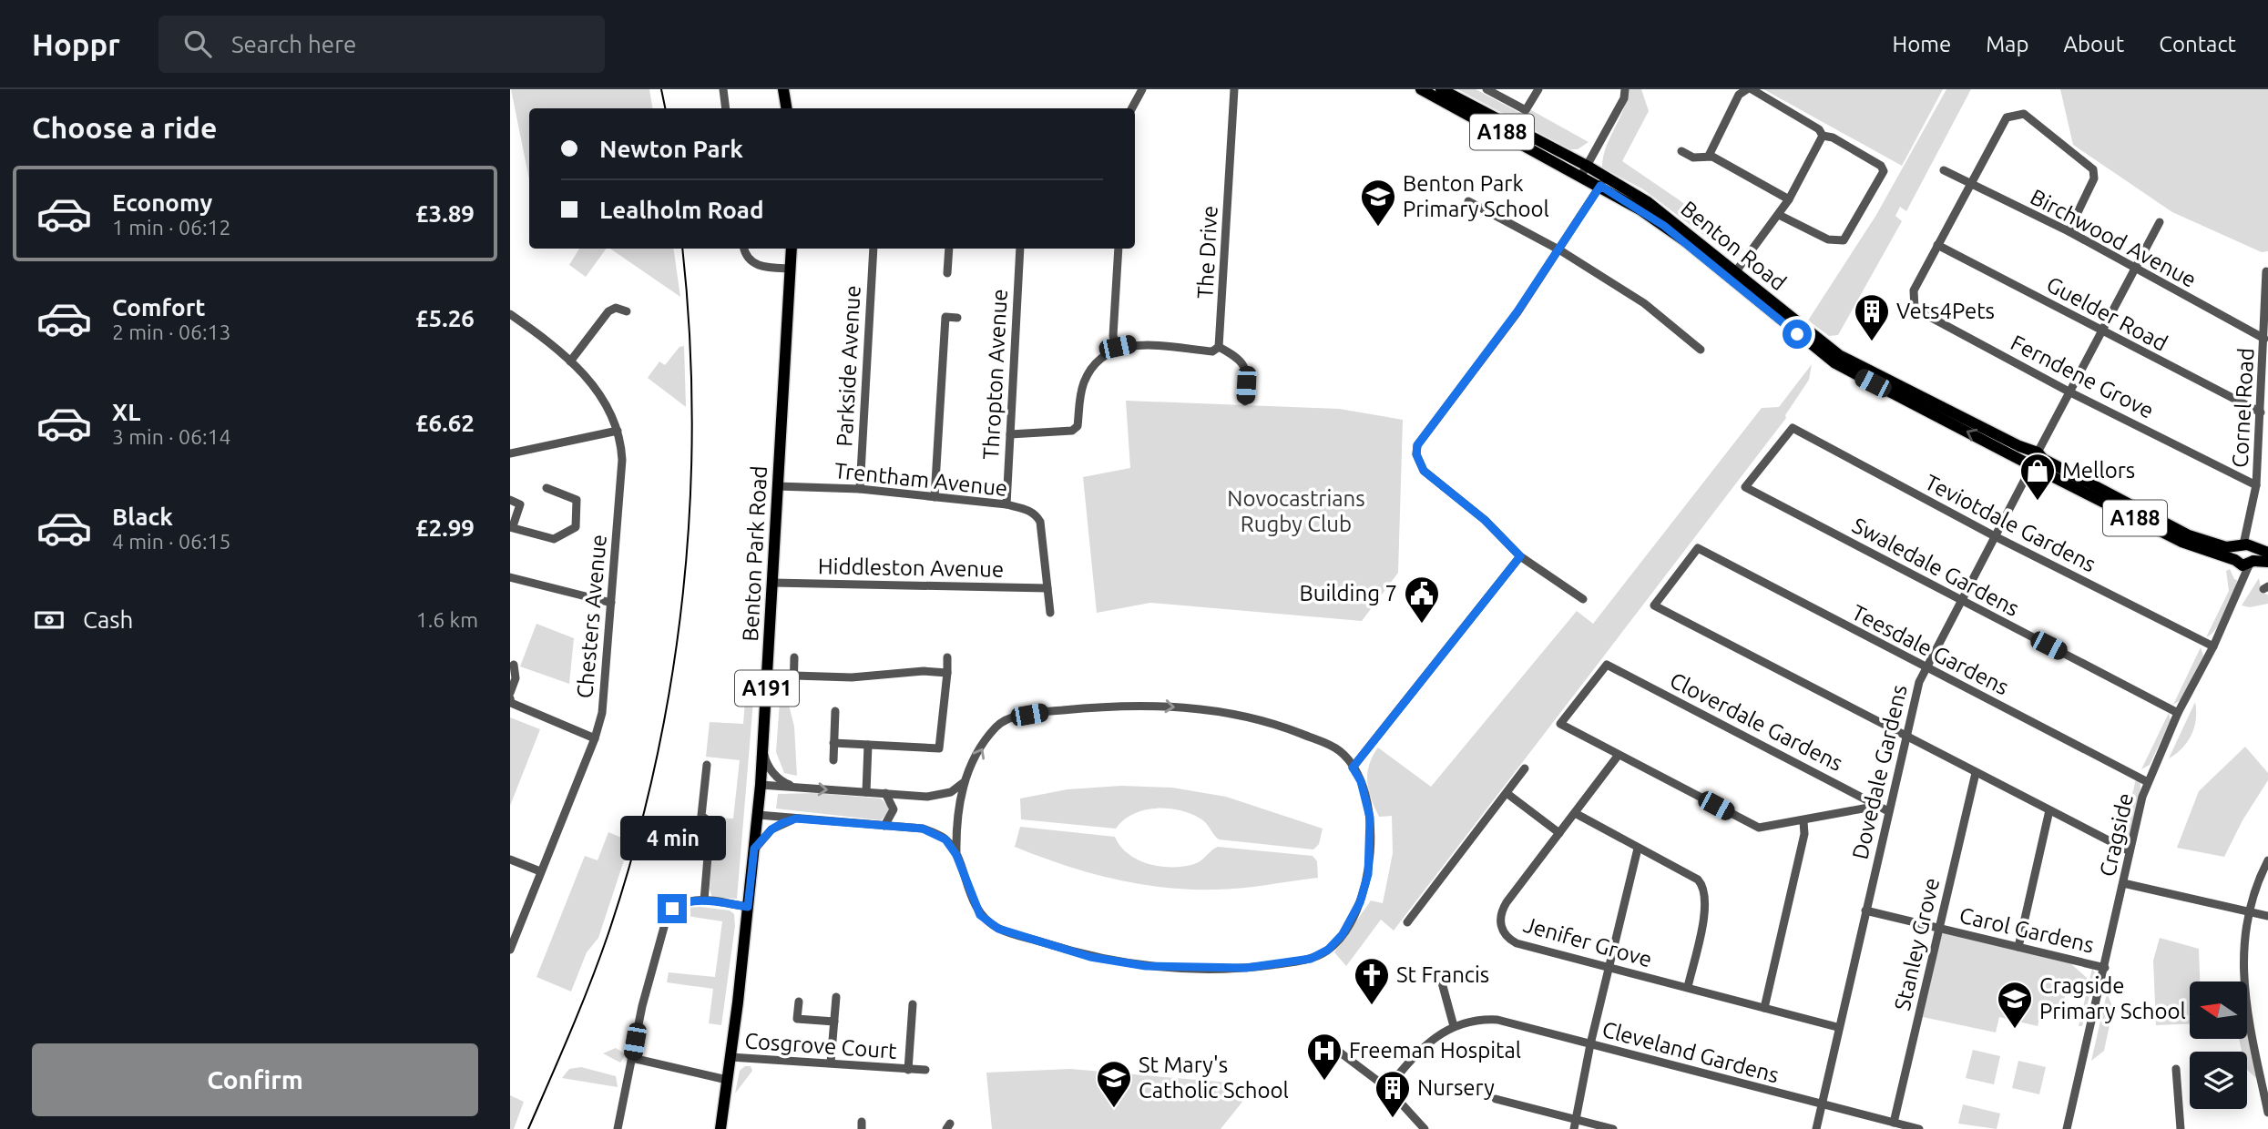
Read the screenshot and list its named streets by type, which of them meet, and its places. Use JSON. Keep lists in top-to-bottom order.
{
  "streets": {
    "main road": [
      "A188",
      "Benton Road",
      "Benton Park Road",
      "A191"
    ],
    "street": [
      "Birchwood Avenue",
      "The Drive",
      "Guelder Road",
      "Parkside Avenue",
      "Thropton Avenue",
      "Ferndene Grove",
      "Cornel Road",
      "Trentham Avenue",
      "Teviotdale Gardens",
      "Swaledale Gardens",
      "Hiddleston Avenue",
      "Chesters Avenue",
      "Teesdale Gardens",
      "Cloverdale Gardens",
      "Dovedale Gardens",
      "Cragside",
      "Carol Gardens",
      "Jenifer Grove",
      "Stanley Grove",
      "Cosgrove Court",
      "Cleveland Gardens"
    ]
  },
  "crossings": [
    ["Birchwood Avenue", "Ferndene Grove"],
    ["Birchwood Avenue", "Cornel Road"],
    ["Birchwood Avenue", "Dovedale Gardens"],
    ["Benton Road", "Cornel Road"],
    ["Benton Road", "Dovedale Gardens"],
    ["Benton Road", "Cragside"],
    ["Guelder Road", "Ferndene Grove"],
    ["Guelder Road", "Cornel Road"],
    ["Guelder Road", "Dovedale Gardens"],
    ["Parkside Avenue", "Trentham Avenue"],
    ["Thropton Avenue", "Trentham Avenue"],
    ["Ferndene Grove", "Cornel Road"],
    ["Ferndene Grove", "Dovedale Gardens"],
    ["Cornel Road", "Cragside"],
    ["Trentham Avenue", "Benton Park Road"],
    ["Trentham Avenue", "Hiddleston Avenue"],
    ["Teviotdale Gardens", "Swaledale Gardens"],
    ["Teviotdale Gardens", "Dovedale Gardens"],
    ["Teviotdale Gardens", "Cragside"],
    ["Benton Park Road", "Hiddleston Avenue"],
    ["Benton Park Road", "Cosgrove Court"],
    ["Swaledale Gardens", "Dovedale Gardens"],
    ["Swaledale Gardens", "Cragside"],
    ["Teesdale Gardens", "Dovedale Gardens"],
    ["Teesdale Gardens", "Cragside"],
    ["Cloverdale Gardens", "Dovedale Gardens"],
    ["Cloverdale Gardens", "Jenifer Grove"],
    ["Dovedale Gardens", "Carol Gardens"],
    ["Dovedale Gardens", "Jenifer Grove"],
    ["Dovedale Gardens", "Cleveland Gardens"],
    ["Cragside", "Carol Gardens"],
    ["Carol Gardens", "Stanley Grove"],
    ["Stanley Grove", "Cleveland Gardens"]
  ],
  "parks": ["Novocastrians Rugby Club"],
  "places": {
    "school or university": ["Benton Park Primary School", "Cragside Primary School", "St Mary's Catholic School"],
    "building": ["Vets4Pets", "Nursery"],
    "shop": ["Mellors"],
    "public building": ["Building 7"],
    "church": ["St Francis"],
    "hospital": ["Freeman Hospital"]
  },
  "north": "left",
  "page": {
    "header": "Hoppr",
    "search": "Search here",
    "nav": [
      "Home",
      "Map",
      "About",
      "Contact"
    ],
    "heading": "Choose a ride",
    "banner": ["Newton Park", "Lealholm Road"],
    "list": [
      {
        "name": "Economy",
        "note": "1 min · 06:12",
        "value": "£3.89"
      },
      {
        "name": "Comfort",
        "note": "2 min · 06:13",
        "value": "£5.26"
      },
      {
        "name": "XL",
        "note": "3 min · 06:14",
        "value": "£6.62"
      },
      {
        "name": "Black",
        "note": "4 min · 06:15",
        "value": "£2.99"
      }
    ],
    "pay": ["Cash", "1.6 km"],
    "bubble": "4 min",
    "buttons": "Confirm"
  }
}
